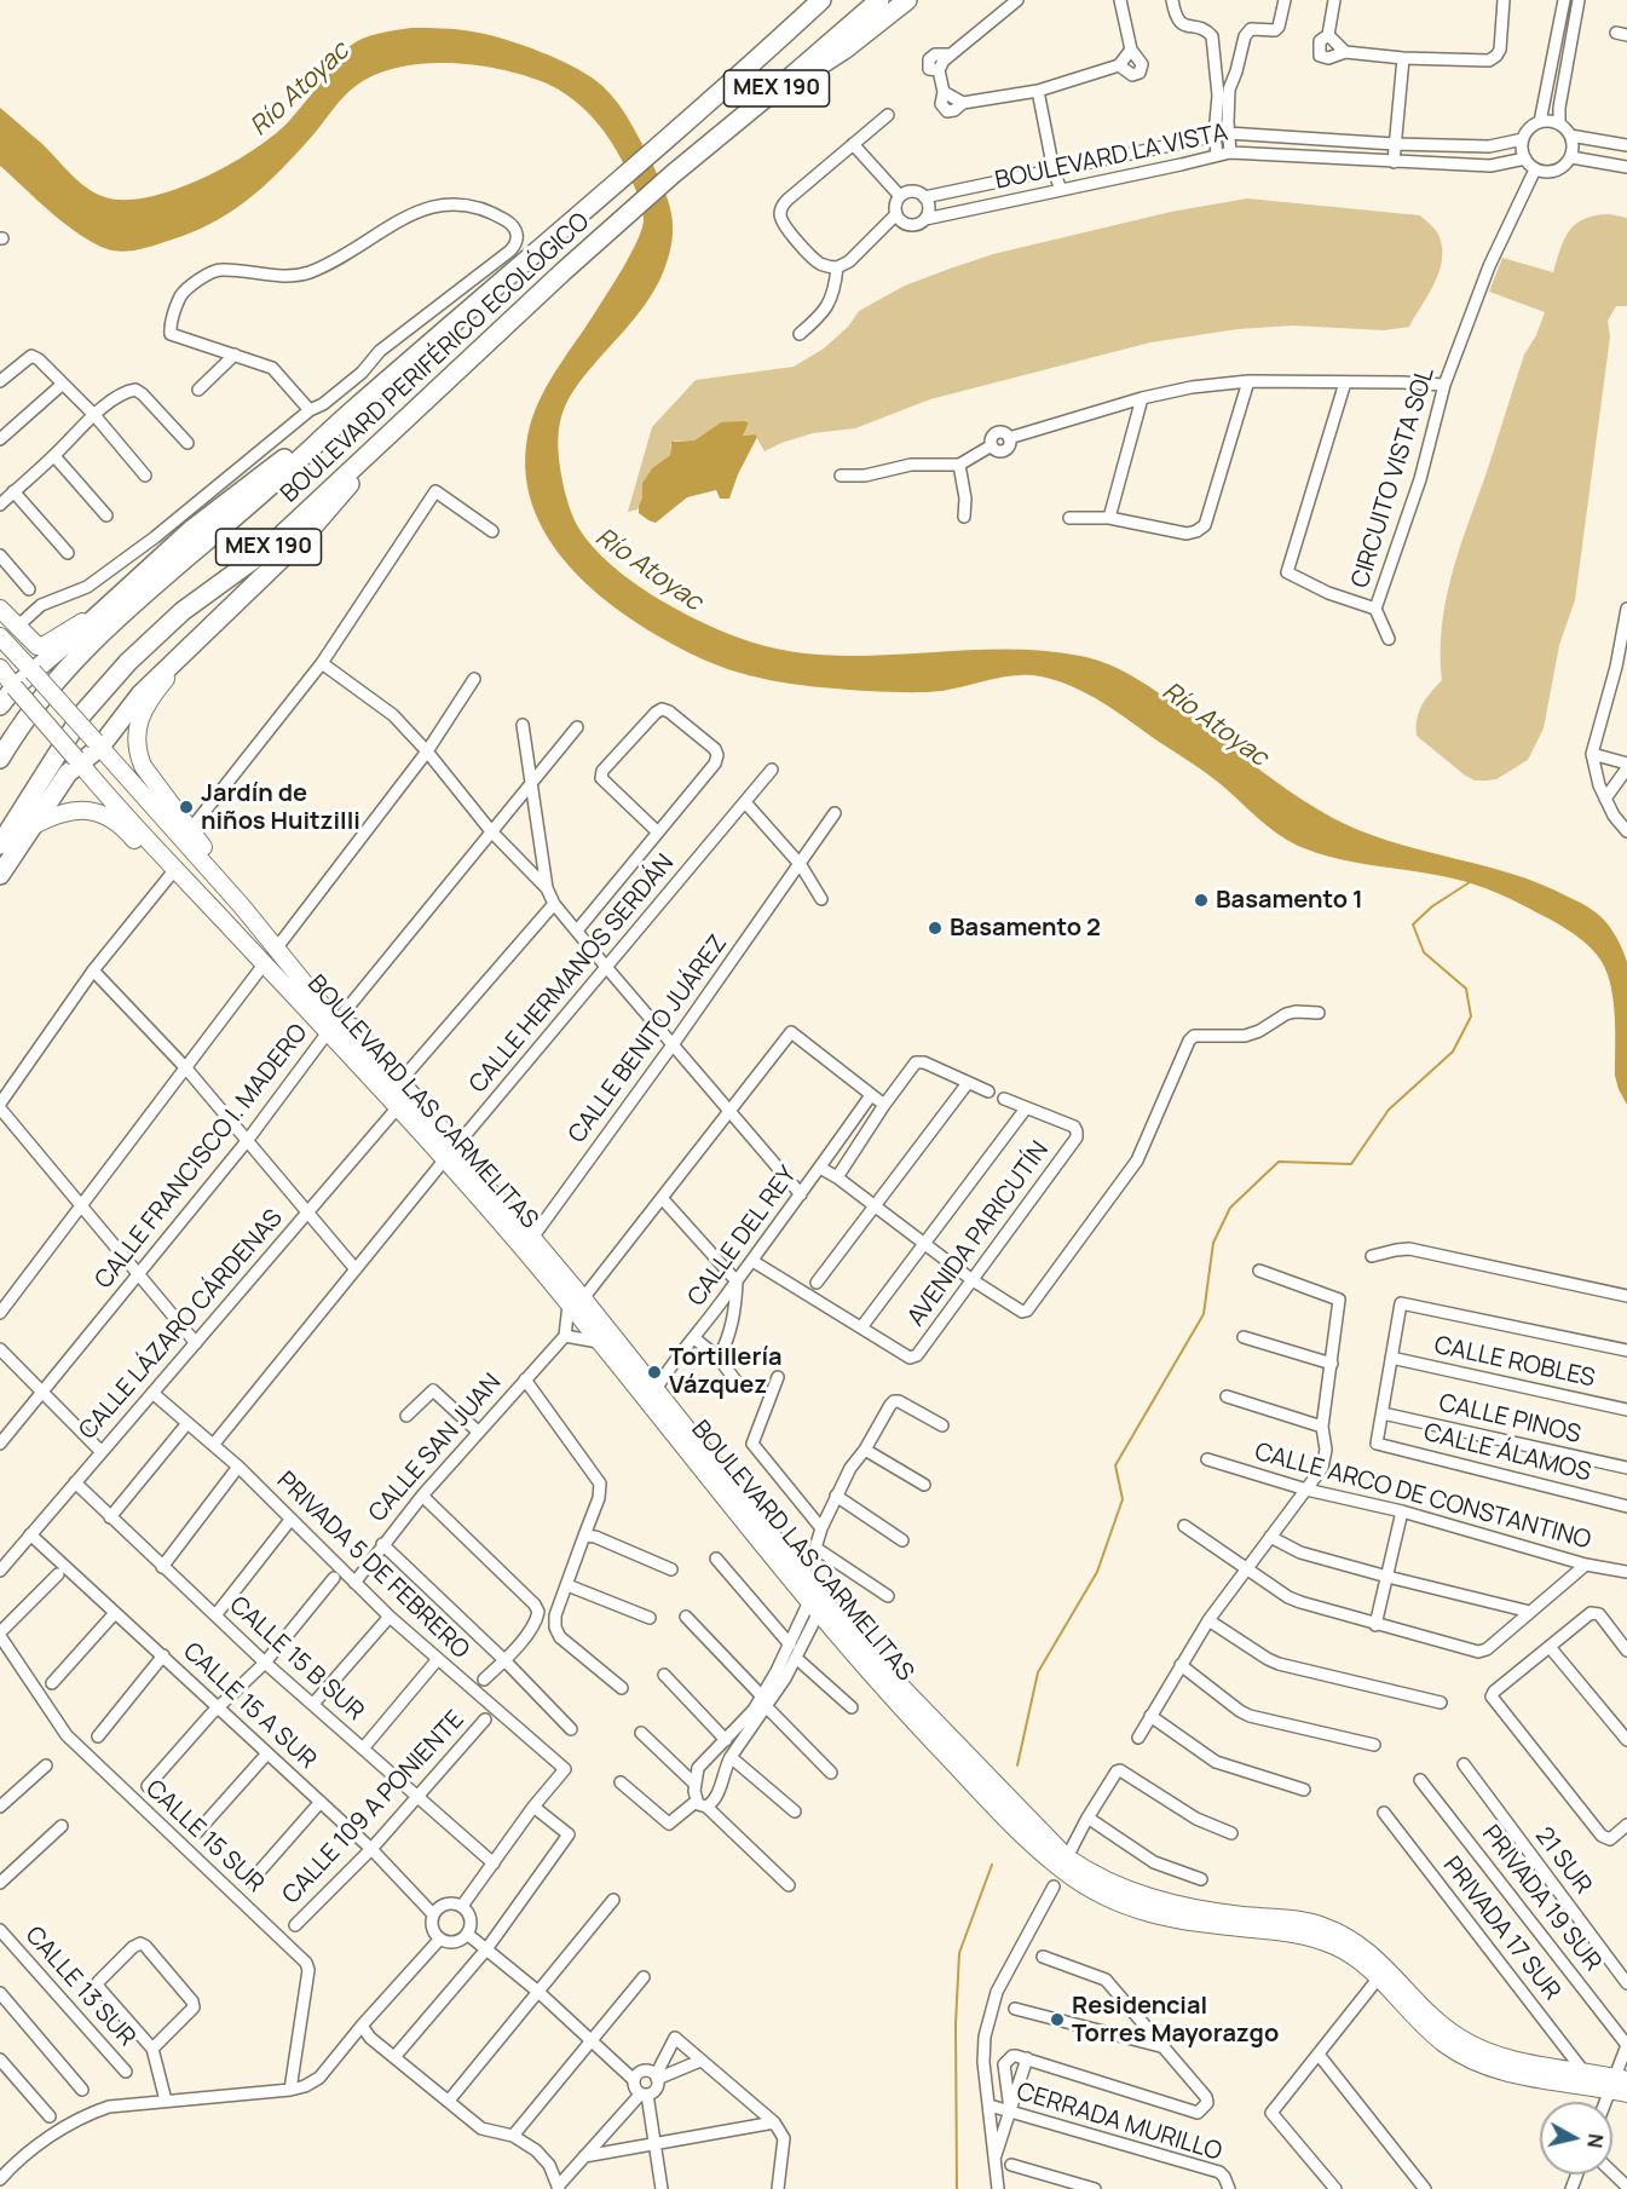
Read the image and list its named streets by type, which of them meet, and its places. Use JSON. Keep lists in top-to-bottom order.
{
  "streets": {
    "highway": ["MEX 190", "BOULEVARD PERIFÉRICO ECOLÓGICO"],
    "main road": ["BOULEVARD LAS CARMELITAS"],
    "street": [
      "BOULEVARD LA VISTA",
      "CIRCUITO VISTA SOL",
      "CALLE HERMANOS SERDÁN",
      "CALLE BENITO JUÁREZ",
      "CALLE FRANCISCO I. MADERO",
      "AVENIDA PARICUTÍN",
      "CALLE DEL REY",
      "CALLE LÁZARO CÁRDENAS",
      "CALLE ROBLES",
      "CALLE PINOS",
      "CALLE SAN JUAN",
      "CALLE ÁLAMOS",
      "CALLE ARCO DE CONSTANTINO",
      "PRIVADA 5 DE FEBRERO",
      "CALLE 15 B SUR",
      "CALLE 15 A SUR",
      "CALLE 109 A PONIENTE",
      "CALLE 15 SUR",
      "21 SUR",
      "PRIVADA 19 SUR",
      "PRIVADA 17 SUR",
      "CALLE 13 SUR",
      "CERRADA MURILLO"
    ]
  },
  "crossings": [
    ["BOULEVARD LA VISTA", "CIRCUITO VISTA SOL"],
    ["CALLE HERMANOS SERDÁN", "BOULEVARD LAS CARMELITAS"],
    ["CALLE HERMANOS SERDÁN", "PRIVADA 5 DE FEBRERO"],
    ["CALLE BENITO JUÁREZ", "BOULEVARD LAS CARMELITAS"],
    ["BOULEVARD LAS CARMELITAS", "CALLE FRANCISCO I. MADERO"],
    ["BOULEVARD LAS CARMELITAS", "CALLE DEL REY"],
    ["BOULEVARD LAS CARMELITAS", "CALLE LÁZARO CÁRDENAS"],
    ["BOULEVARD LAS CARMELITAS", "PRIVADA 17 SUR"],
    ["CALLE LÁZARO CÁRDENAS", "PRIVADA 5 DE FEBRERO"],
    ["CALLE LÁZARO CÁRDENAS", "CALLE 15 B SUR"],
    ["CALLE LÁZARO CÁRDENAS", "CALLE 15 A SUR"],
    ["CALLE PINOS", "CALLE ÁLAMOS"],
    ["CALLE SAN JUAN", "PRIVADA 5 DE FEBRERO"],
    ["CALLE 15 B SUR", "CALLE 109 A PONIENTE"],
    ["CALLE 15 A SUR", "CALLE 109 A PONIENTE"]
  ],
  "water": ["Río Atoyac"],
  "places": [
    "Jardín de niños Huitzilli",
    "Basamento 1",
    "Basamento 2",
    "Tortillería Vázquez",
    "Residencial Torres Mayorazgo"
  ],
  "north": "right"
}
